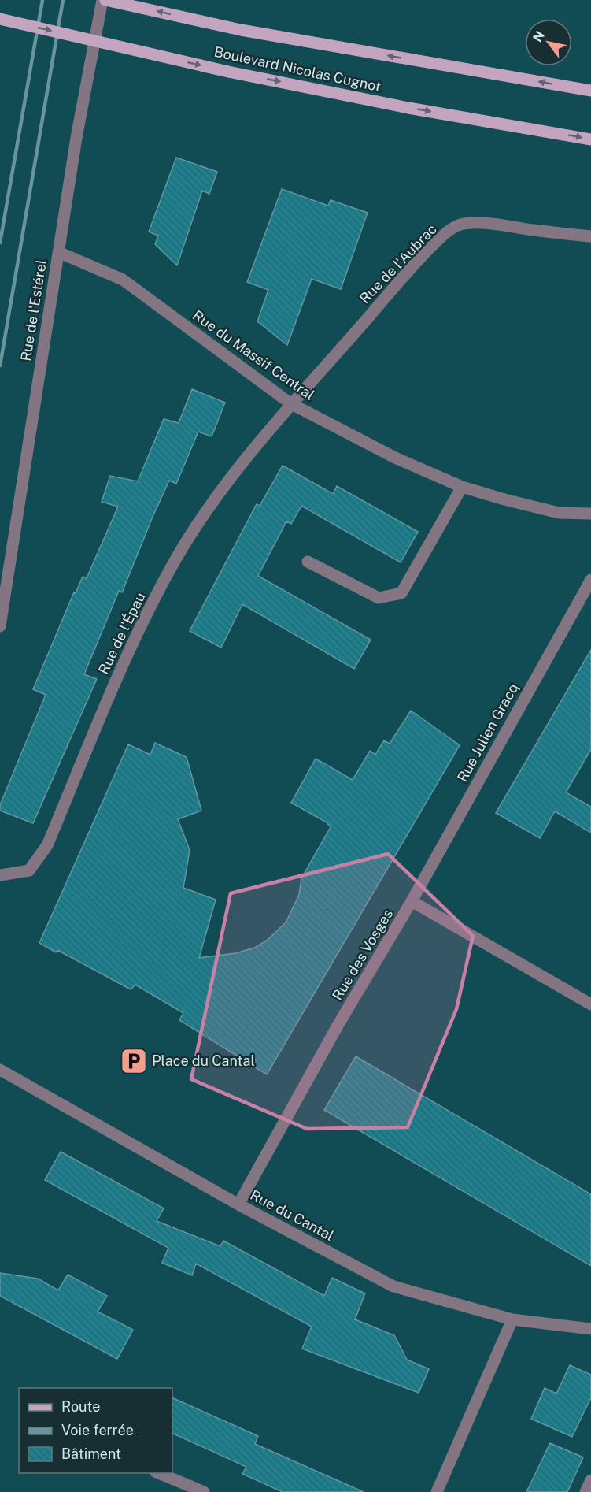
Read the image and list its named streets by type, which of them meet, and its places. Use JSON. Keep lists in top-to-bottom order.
{
  "streets": {
    "main road": ["Boulevard Nicolas Cugnot"],
    "street": [
      "Rue de l'Aubrac",
      "Rue de l'Estérel",
      "Rue du Massif Central",
      "Rue de l'Épau",
      "Rue Julien Gracq",
      "Rue des Vosges",
      "Rue du Cantal"
    ]
  },
  "crossings": [
    ["Boulevard Nicolas Cugnot", "Rue de l'Estérel"],
    ["Rue de l'Aubrac", "Rue du Massif Central"],
    ["Rue de l'Aubrac", "Rue de l'Épau"],
    ["Rue de l'Estérel", "Rue du Massif Central"],
    ["Rue du Massif Central", "Rue de l'Épau"],
    ["Rue Julien Gracq", "Rue des Vosges"],
    ["Rue des Vosges", "Rue du Cantal"]
  ],
  "places": {
    "parking": ["Place du Cantal"]
  },
  "legend": ["Route", "Voie ferrée", "Bâtiment"],
  "north": "top left"
}
